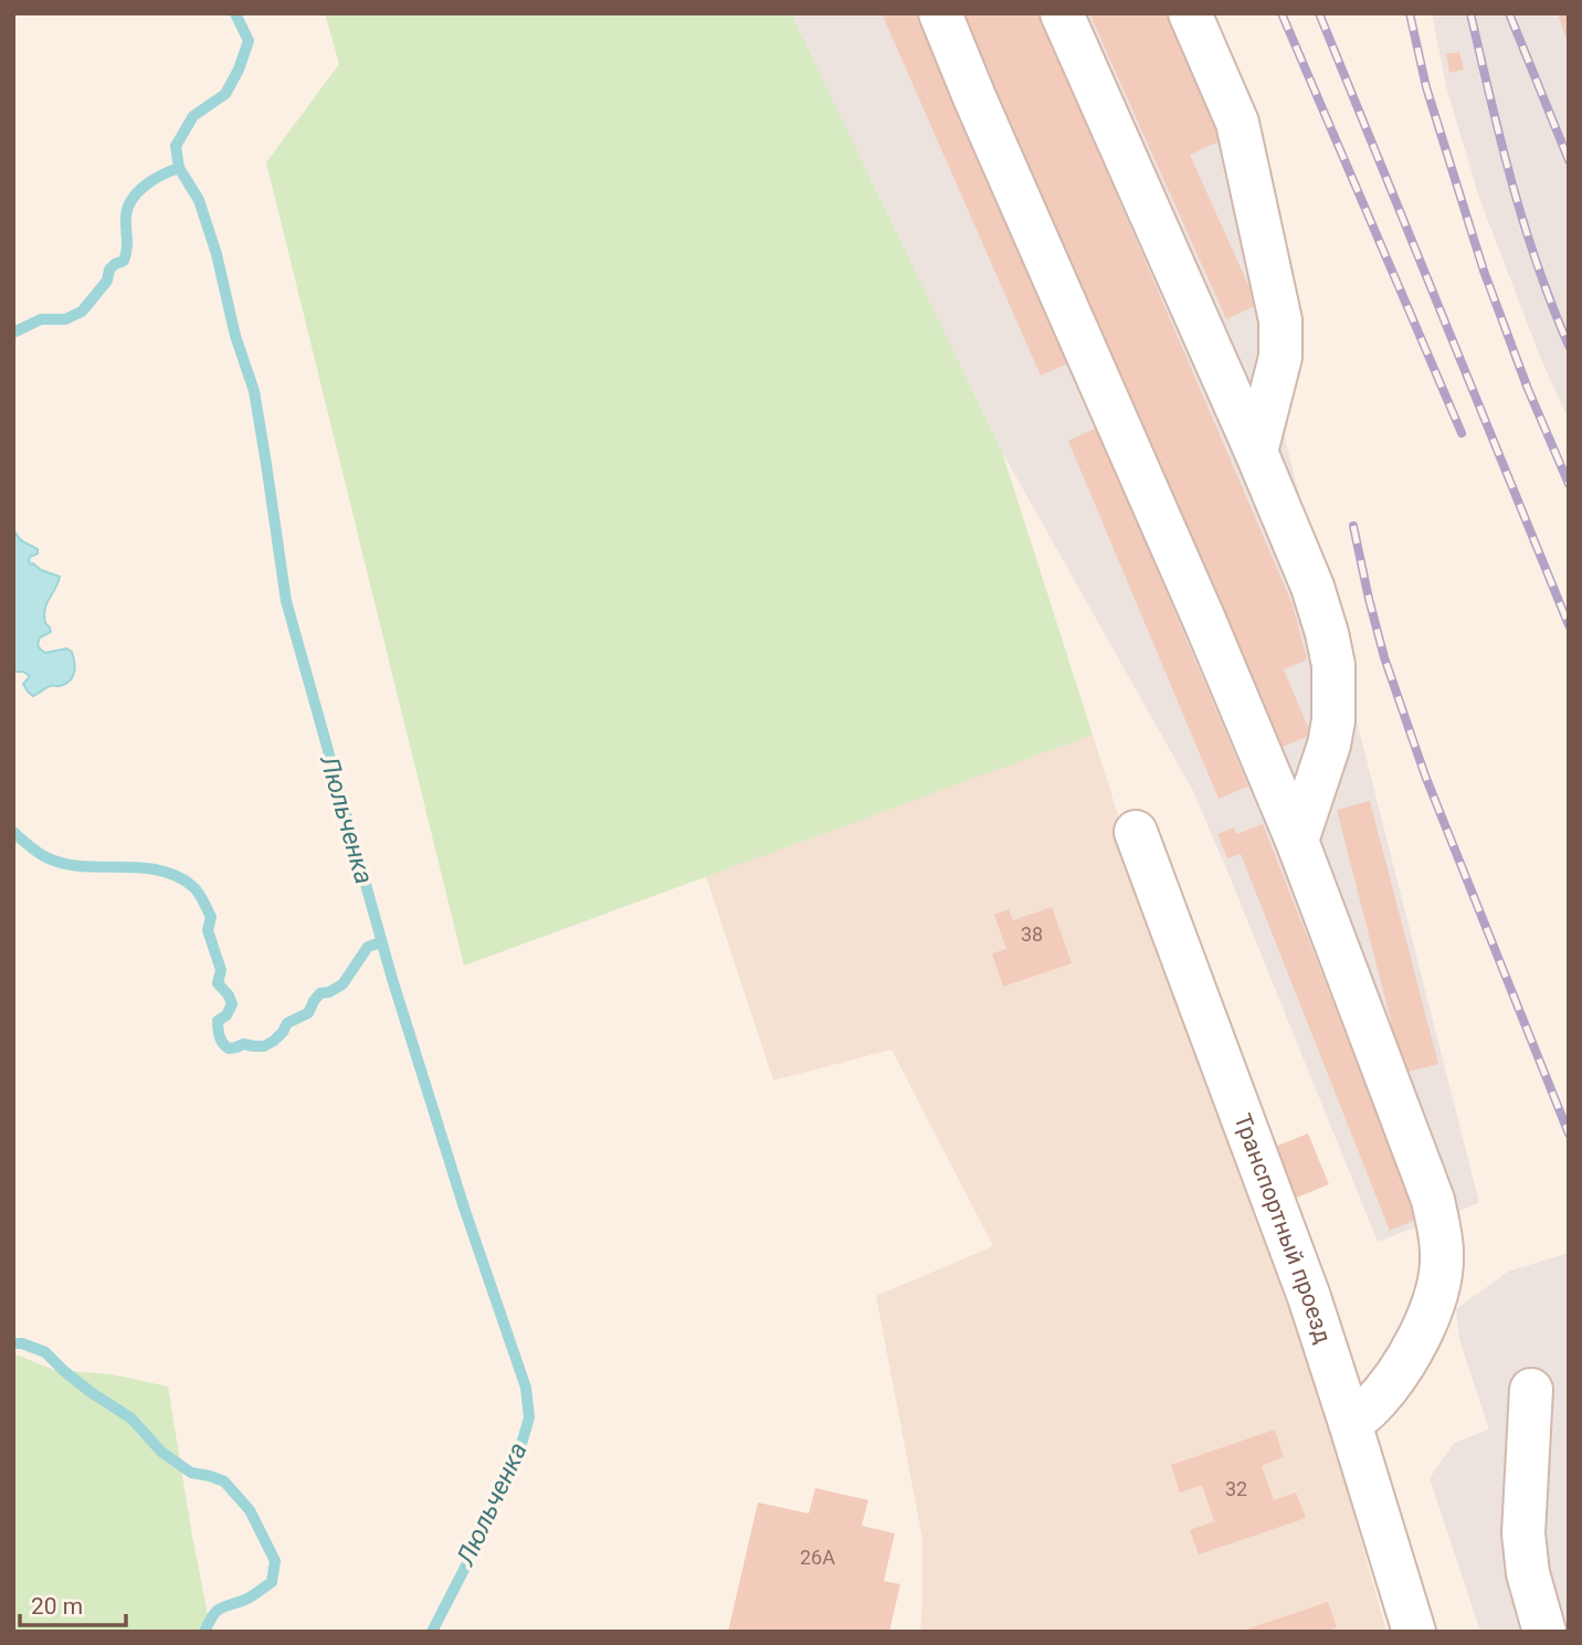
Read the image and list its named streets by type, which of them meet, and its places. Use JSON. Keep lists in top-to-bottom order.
{
  "streets": {
    "street": ["Транспортный проезд"]
  },
  "water": ["Люльченка"],
  "house_numbers": ["38", "32", "26А"],
  "scale_bar": "20 m"
}
